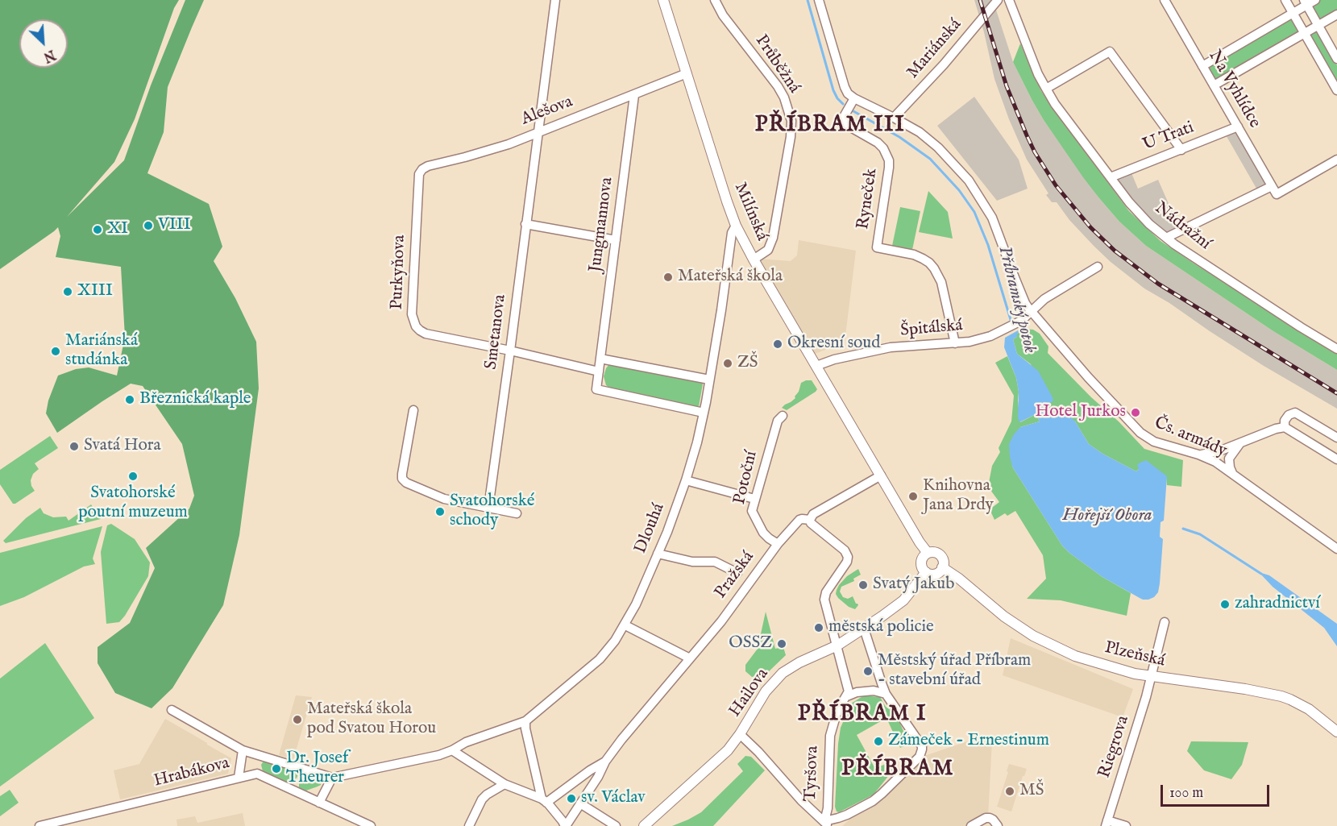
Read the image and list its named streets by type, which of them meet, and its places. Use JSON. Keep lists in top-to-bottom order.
{
  "streets": {
    "main road": ["Milínská", "Plzeňská", "Hailova"],
    "street": [
      "Mariánská",
      "Průběžná",
      "Na Vyhlídce",
      "Alešova",
      "U Trati",
      "Ryneček",
      "Jungmannova",
      "Nádražní",
      "Purkyňova",
      "Špitálská",
      "Smetanova",
      "Čs. armády",
      "Potoční",
      "Dlouhá",
      "Pražská",
      "Riegrova",
      "Hrabákova",
      "Tyršova"
    ]
  },
  "crossings": [
    ["Mariánská", "Čs. armády"],
    ["Průběžná", "Milínská"],
    ["Na Vyhlídce", "U Trati"],
    ["Alešova", "Milínská"],
    ["Alešova", "Jungmannova"],
    ["Alešova", "Purkyňova"],
    ["Alešova", "Smetanova"],
    ["U Trati", "Nádražní"],
    ["Ryneček", "Špitálská"],
    ["Ryneček", "Čs. armády"],
    ["Milínská", "Špitálská"],
    ["Milínská", "Dlouhá"],
    ["Milínská", "Pražská"],
    ["Milínská", "Plzeňská"],
    ["Milínská", "Hailova"],
    ["Jungmannova", "Purkyňova"],
    ["Jungmannova", "Dlouhá"],
    ["Purkyňova", "Smetanova"],
    ["Špitálská", "Čs. armády"],
    ["Potoční", "Pražská"],
    ["Plzeňská", "Hailova"],
    ["Plzeňská", "Riegrova"]
  ],
  "districts": ["PŘÍBRAM III", "PŘÍBRAM I", "PŘÍBRAM"],
  "water": ["Příbramský potok", "Hořejší Obora"],
  "places": [
    "VIII",
    "XI",
    "Mateřská škola",
    "XIII",
    "Okresní soud",
    "Mariánská studánka",
    "ZŠ",
    "Březnická kaple",
    "Hotel Jurkos",
    "Svatá Hora",
    "Svatohorské poutní muzeum",
    "Knihovna Jana Drdy",
    "Svatohorské schody",
    "Svatý Jakub",
    "zahradnictví",
    "městská policie",
    "OSSZ",
    "Městský úřad Příbram - stavební úřad",
    "Mateřská škola pod Svatou Horou",
    "Zámeček - Ernestinum",
    "Dr. Josef Theurer",
    "MŠ",
    "sv. Václav"
  ],
  "scale_bar": "100 m",
  "north": "bottom right"
}
